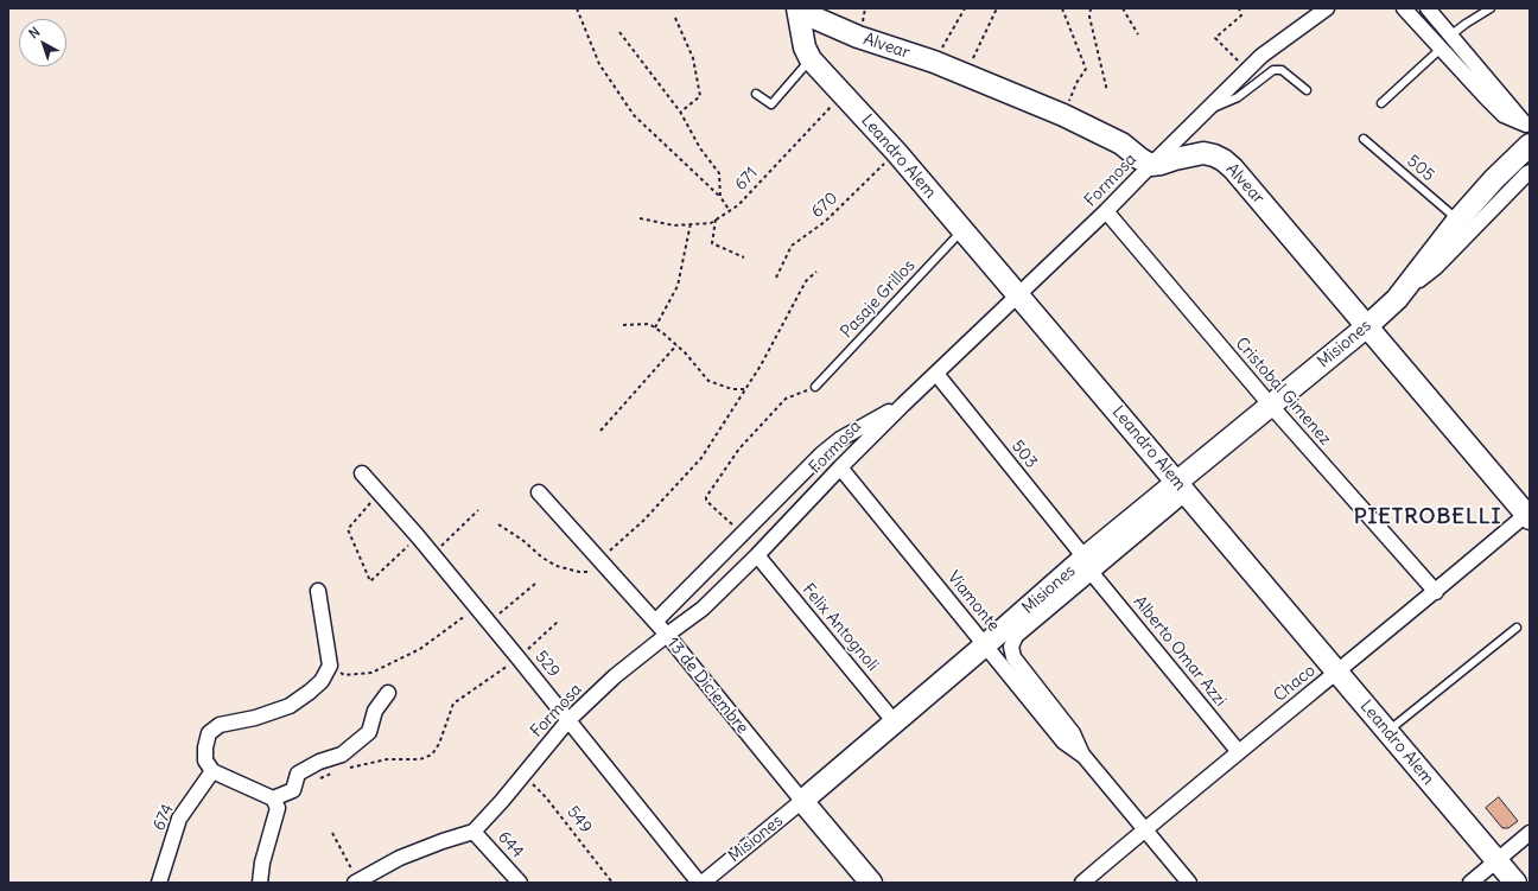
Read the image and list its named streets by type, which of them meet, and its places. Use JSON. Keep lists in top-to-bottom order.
{
  "streets": {
    "street": [
      "Alvear",
      "Leandro Alem",
      "Formosa",
      "Misiones",
      "Cristobal Gimenez",
      "503",
      "Viamonte",
      "Felix Antognoli",
      "Alberto Omar Azzi",
      "529",
      "Chaco",
      "13 de Diciembre",
      "674",
      "644"
    ],
    "lane": ["505", "Pasaje Grillos"],
    "path": ["671", "670", "549"]
  },
  "crossings": [
    ["Alvear", "Leandro Alem"],
    ["Alvear", "Formosa"],
    ["Alvear", "Misiones"],
    ["Alvear", "Chaco"],
    ["Leandro Alem", "671"],
    ["Leandro Alem", "Formosa"],
    ["Leandro Alem", "670"],
    ["Leandro Alem", "Pasaje Grillos"],
    ["Leandro Alem", "Misiones"],
    ["Leandro Alem", "Chaco"],
    ["505", "Misiones"],
    ["Formosa", "Cristobal Gimenez"],
    ["Formosa", "503"],
    ["Formosa", "Viamonte"],
    ["Formosa", "Felix Antognoli"],
    ["Formosa", "529"],
    ["Formosa", "13 de Diciembre"],
    ["Formosa", "549"],
    ["Formosa", "644"],
    ["Misiones", "Cristobal Gimenez"],
    ["Misiones", "503"],
    ["Misiones", "Viamonte"],
    ["Misiones", "Felix Antognoli"],
    ["Misiones", "Alberto Omar Azzi"],
    ["Misiones", "529"],
    ["Misiones", "13 de Diciembre"],
    ["Cristobal Gimenez", "Chaco"],
    ["503", "Alberto Omar Azzi"],
    ["Viamonte", "Chaco"],
    ["Alberto Omar Azzi", "Chaco"]
  ],
  "districts": ["PIETROBELLI"],
  "north": "top left"
}
